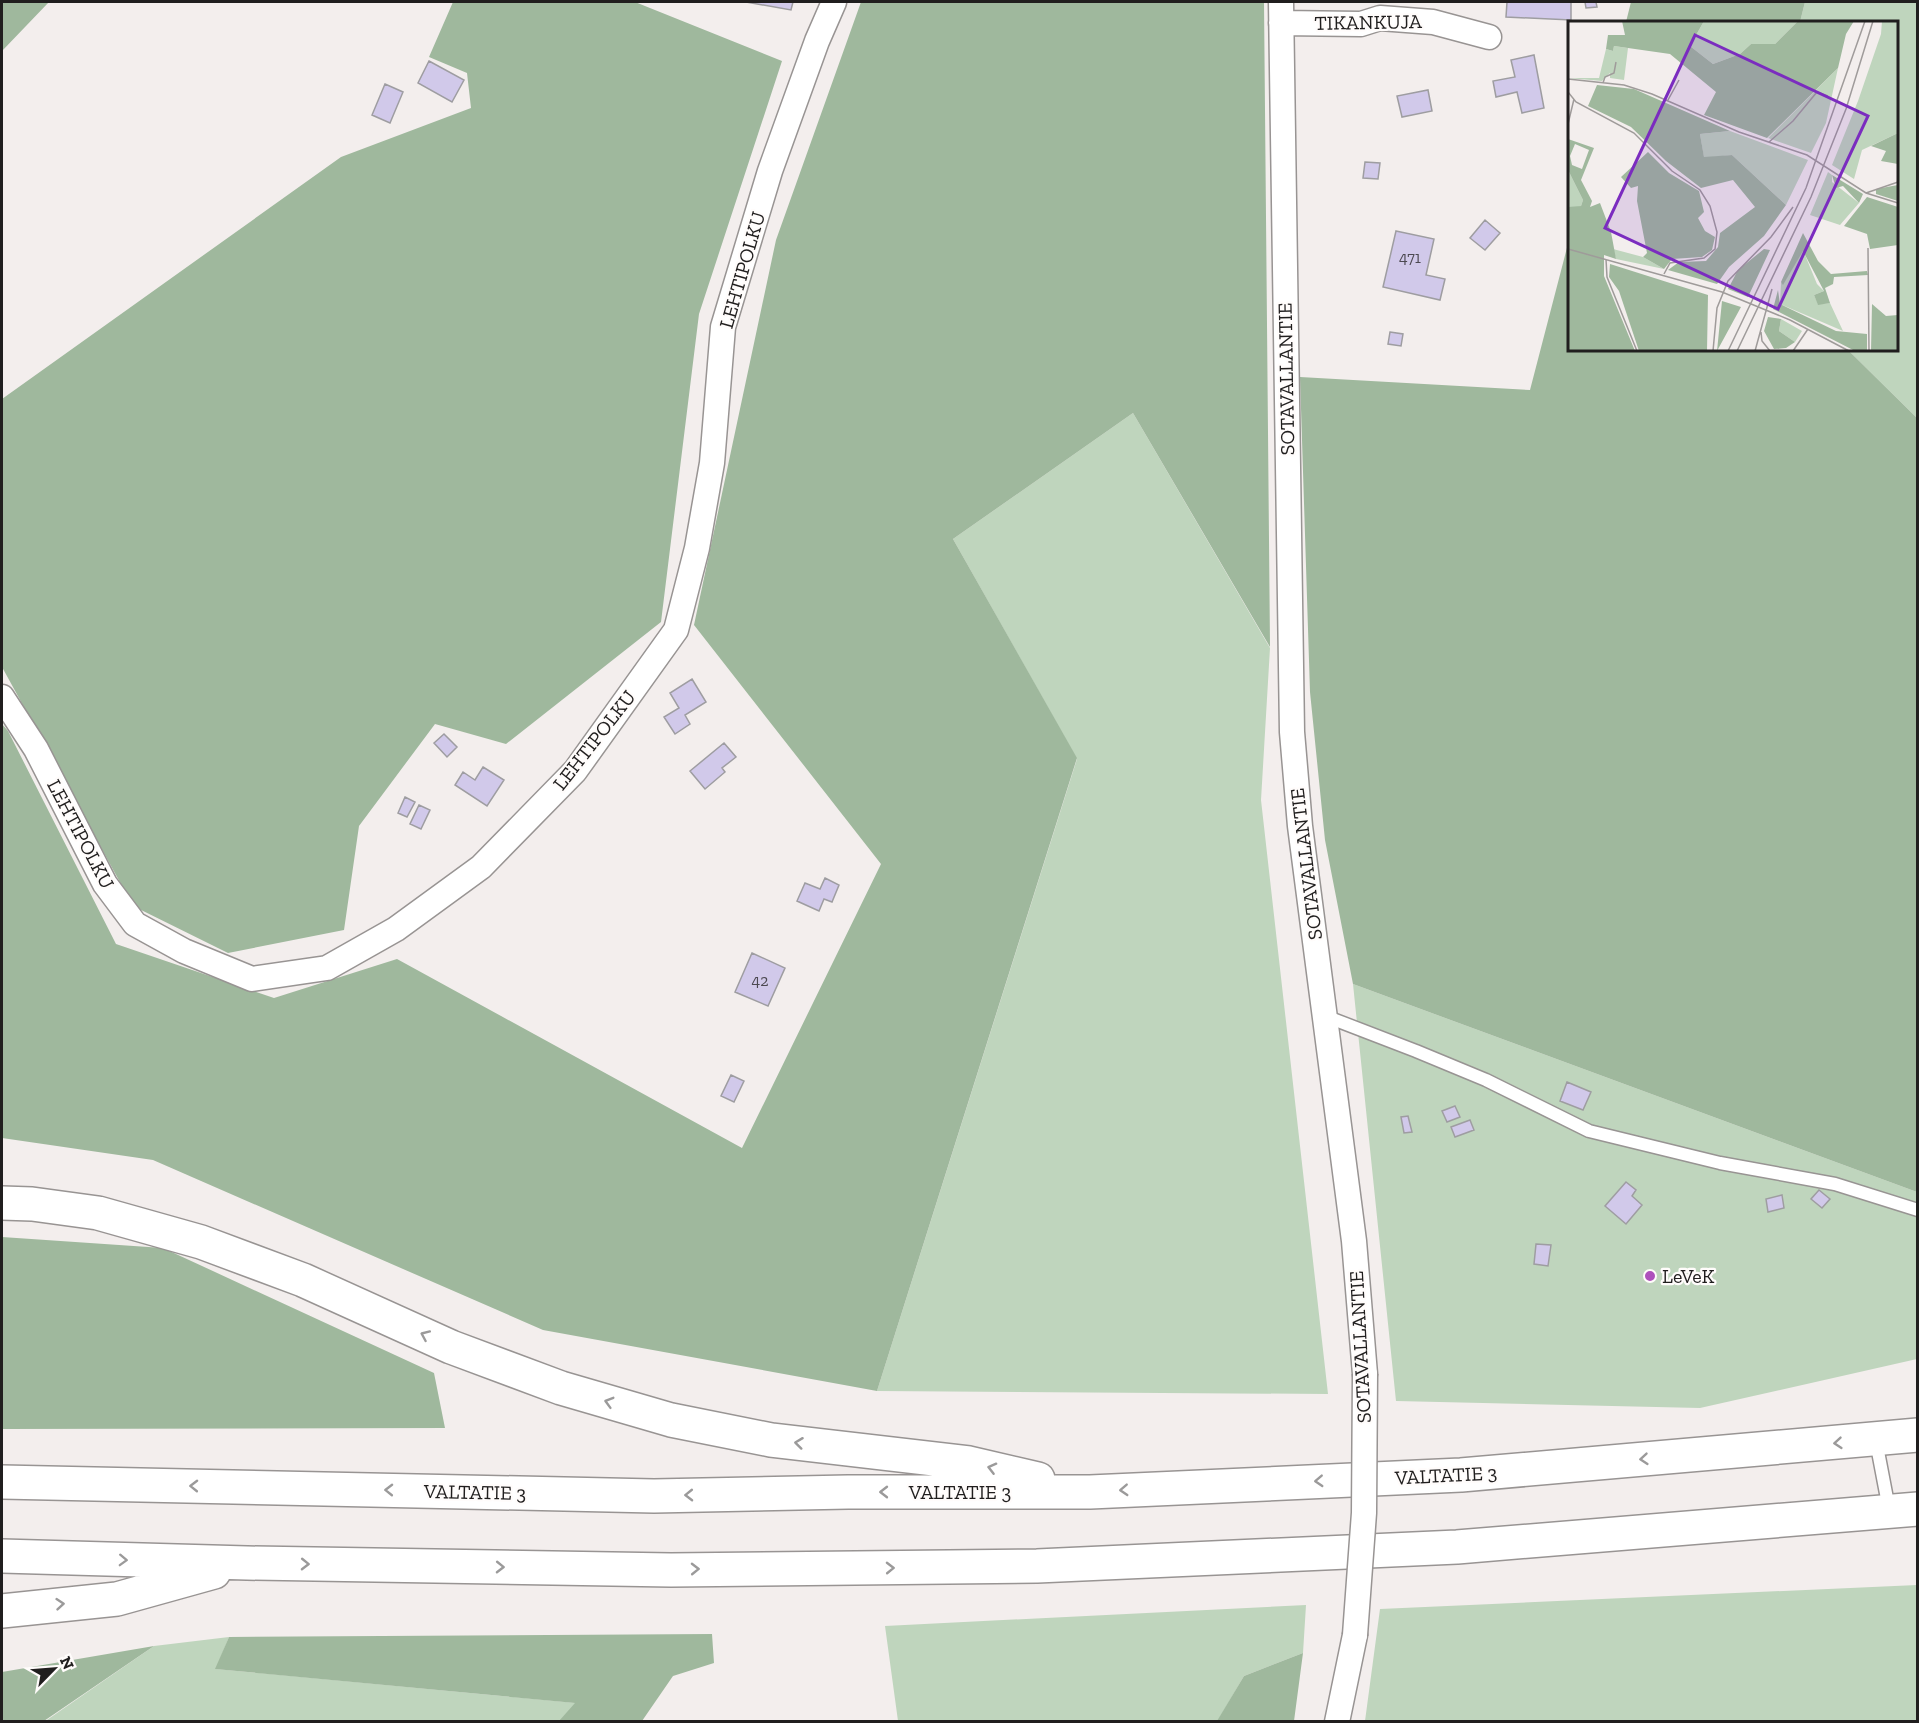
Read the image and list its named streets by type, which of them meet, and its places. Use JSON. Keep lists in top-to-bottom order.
{
  "streets": {
    "highway": ["VALTATIE 3"],
    "street": ["TIKANKUJA", "LEHTIPOLKU", "SOTAVALLANTIE"]
  },
  "crossings": [
    ["TIKANKUJA", "SOTAVALLANTIE"]
  ],
  "places": ["LeVeK"],
  "house_numbers": ["471", "42"],
  "north": "top right"
}
